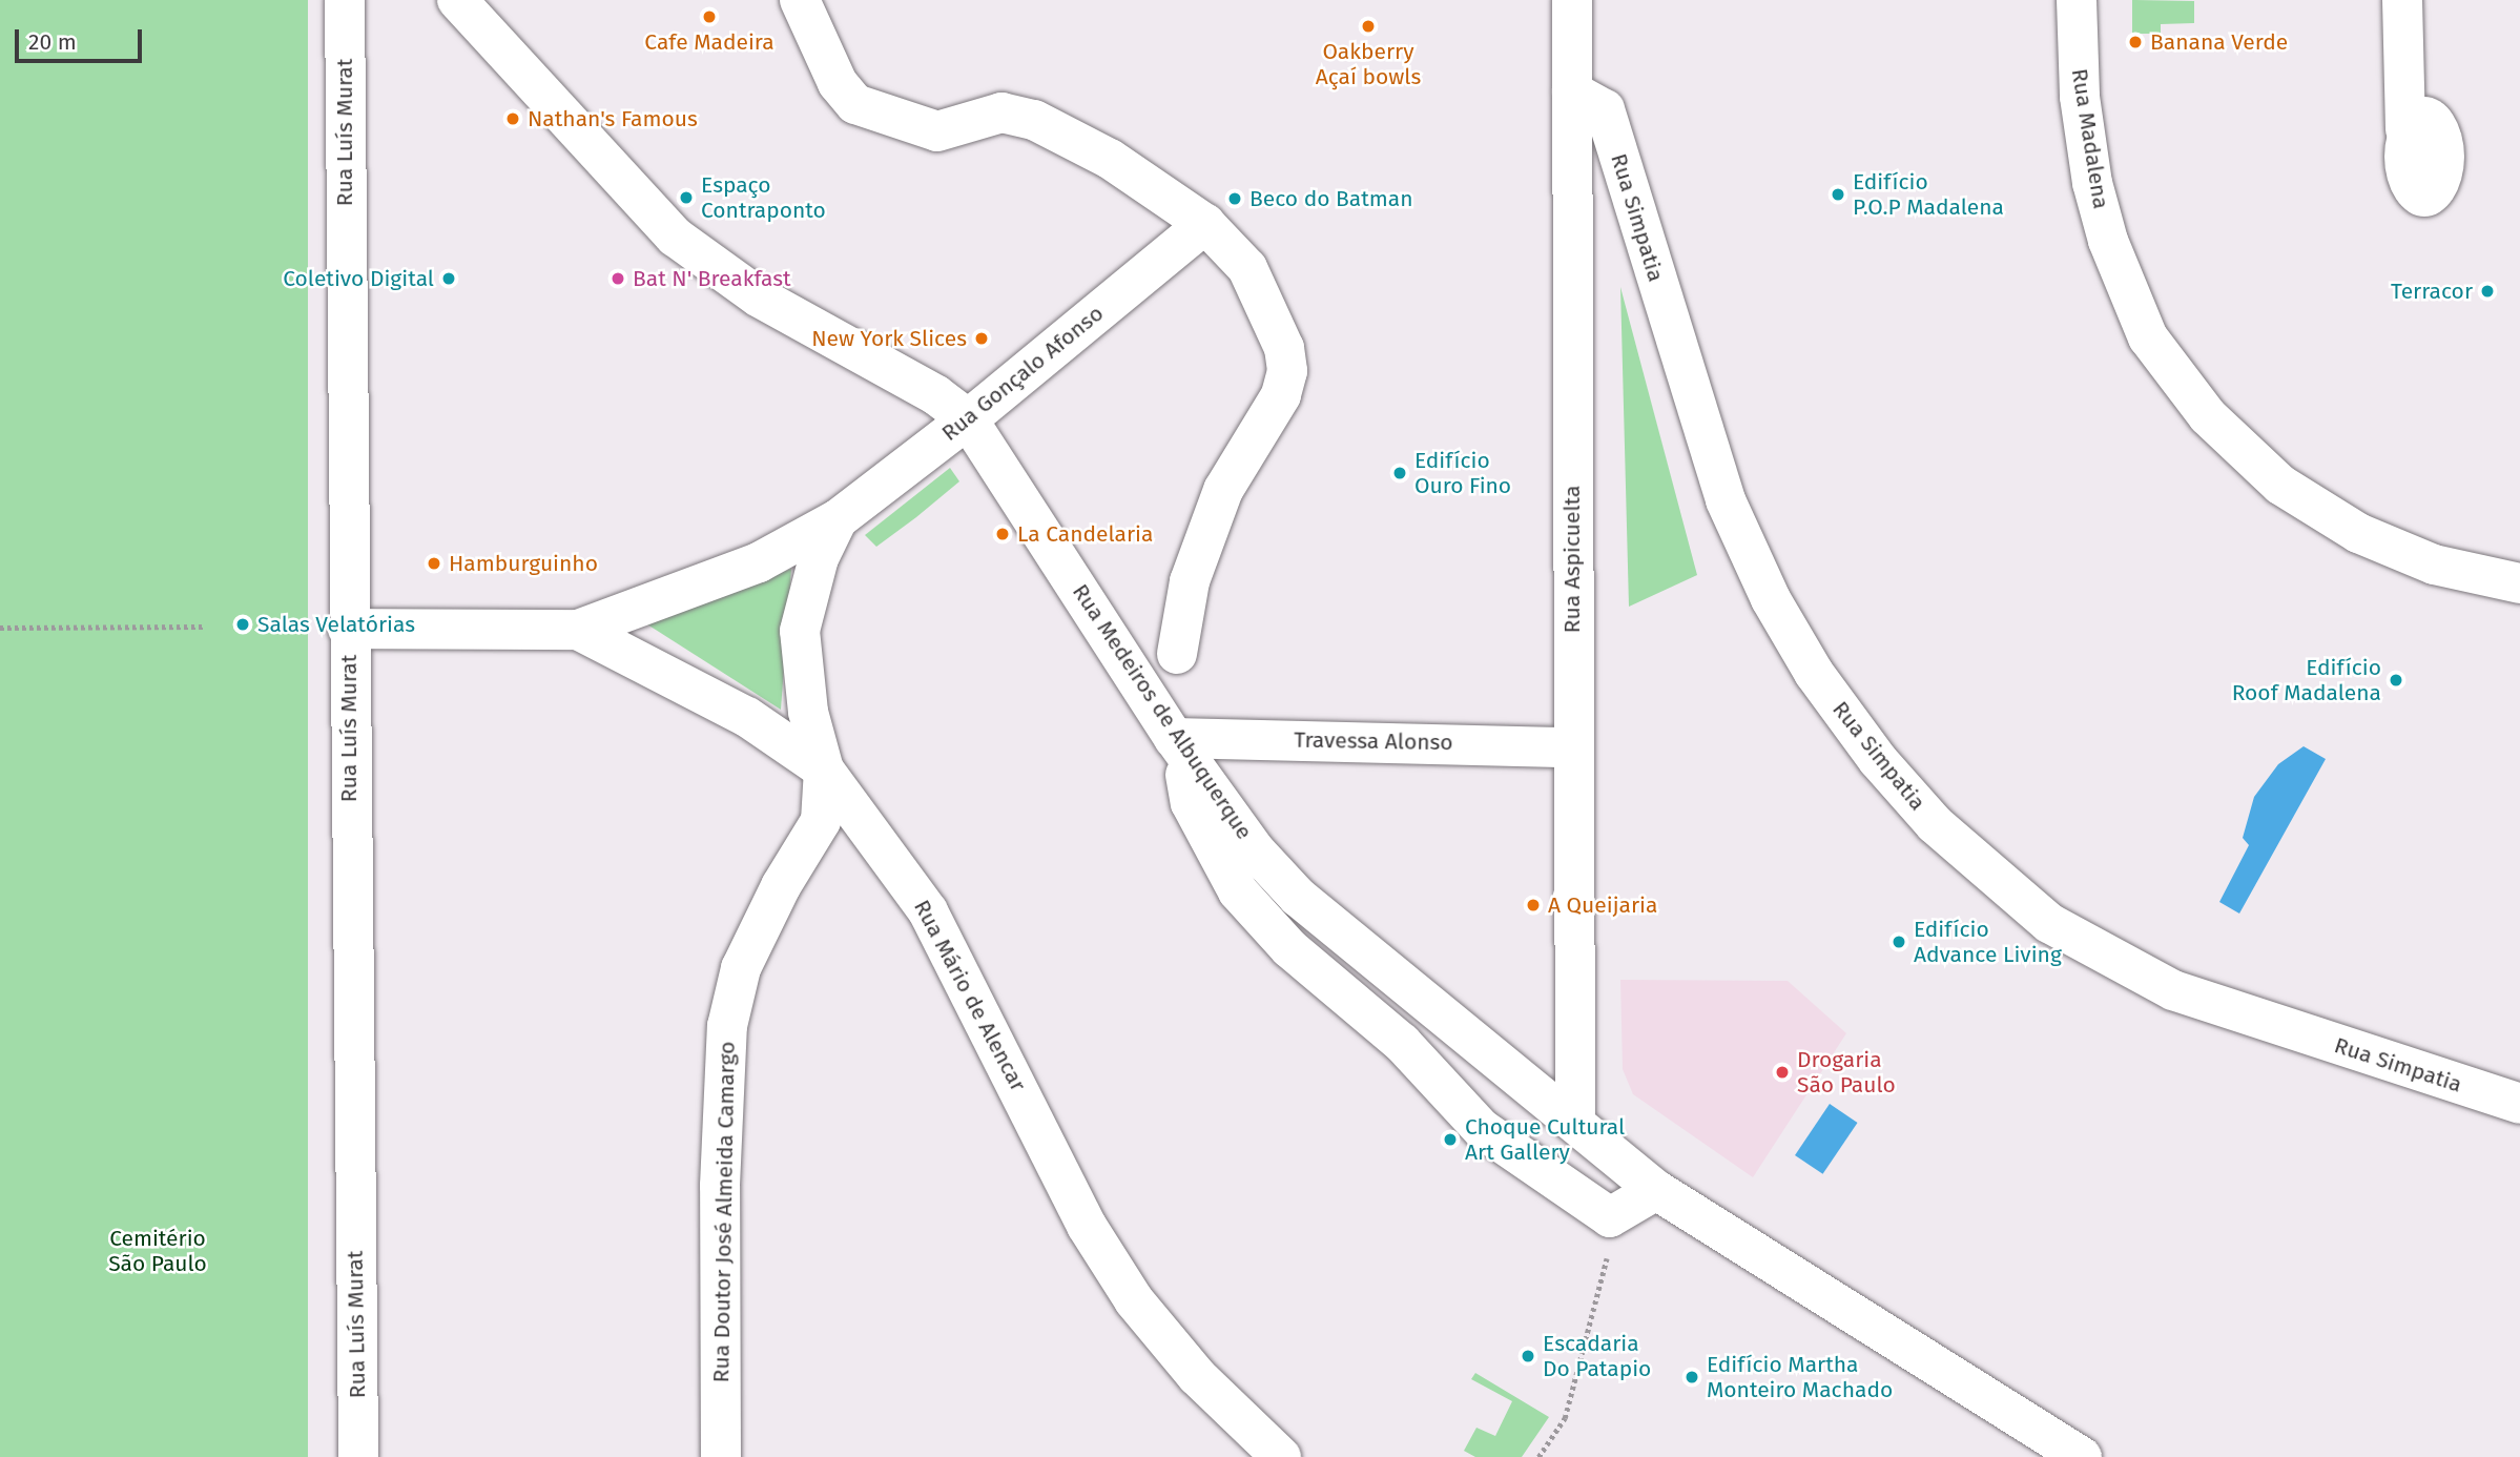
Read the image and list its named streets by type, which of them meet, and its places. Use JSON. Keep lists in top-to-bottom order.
{
  "streets": {
    "street": [
      "Rua Luís Murat",
      "Rua Madalena",
      "Rua Simpatia",
      "Rua Gonçalo Afonso",
      "Rua Aspicuelta",
      "Rua Medeiros de Albuquerque",
      "Travessa Alonso",
      "Rua Mário de Alencar",
      "Rua Doutor José Almeida Camargo"
    ]
  },
  "crossings": [
    ["Rua Simpatia", "Rua Aspicuelta"],
    ["Rua Gonçalo Afonso", "Rua Medeiros de Albuquerque"],
    ["Rua Gonçalo Afonso", "Rua Doutor José Almeida Camargo"],
    ["Rua Aspicuelta", "Rua Medeiros de Albuquerque"],
    ["Rua Aspicuelta", "Travessa Alonso"],
    ["Rua Medeiros de Albuquerque", "Travessa Alonso"],
    ["Rua Mário de Alencar", "Rua Doutor José Almeida Camargo"]
  ],
  "parks": ["Cemitério São Paulo"],
  "places": [
    "Cafe Madeira",
    "Oakberry Açaí bowls",
    "Banana Verde",
    "Nathan's Famous",
    "Edifício P.O.P Madalena",
    "Espaço Contraponto",
    "Beco do Batman",
    "Coletivo Digital",
    "Bat N' Breakfast",
    "Terracor",
    "New York Slices",
    "Edifício Ouro Fino",
    "La Candelaria",
    "Hamburguinho",
    "Salas Velatórias",
    "Edifício Roof Madalena",
    "A Queijaria",
    "Edifício Advance Living",
    "Drogaria São Paulo",
    "Choque Cultural Art Gallery",
    "Escadaria Do Patapio",
    "Edifício Martha Monteiro Machado"
  ],
  "scale_bar": "20 m"
}
